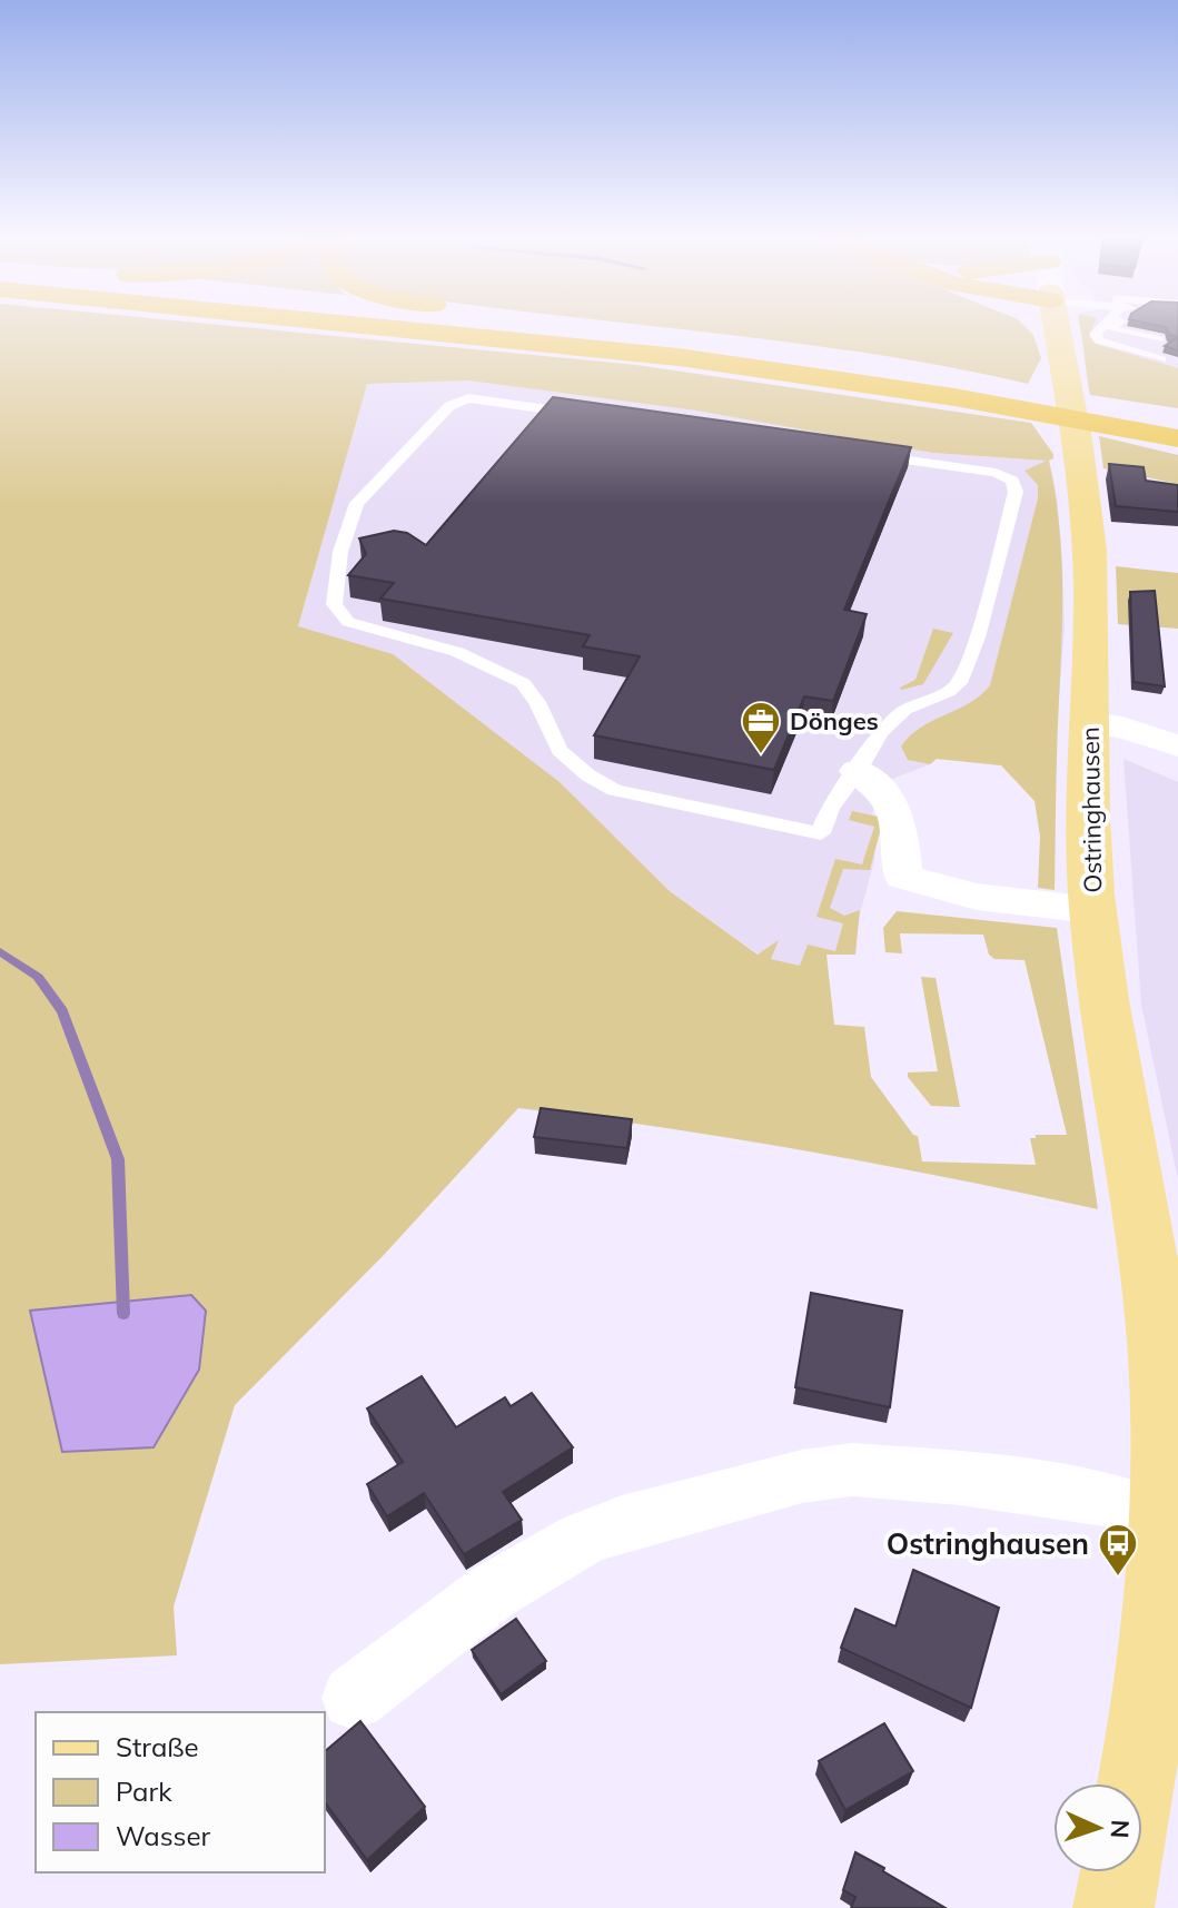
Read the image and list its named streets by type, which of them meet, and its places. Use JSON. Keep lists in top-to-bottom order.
{
  "streets": {
    "main road": ["Ostringhausen"]
  },
  "places": {
    "office": ["Dönges"],
    "bus stop": ["Ostringhausen"]
  },
  "legend": ["Straße", "Park", "Wasser"],
  "north": "right"
}
